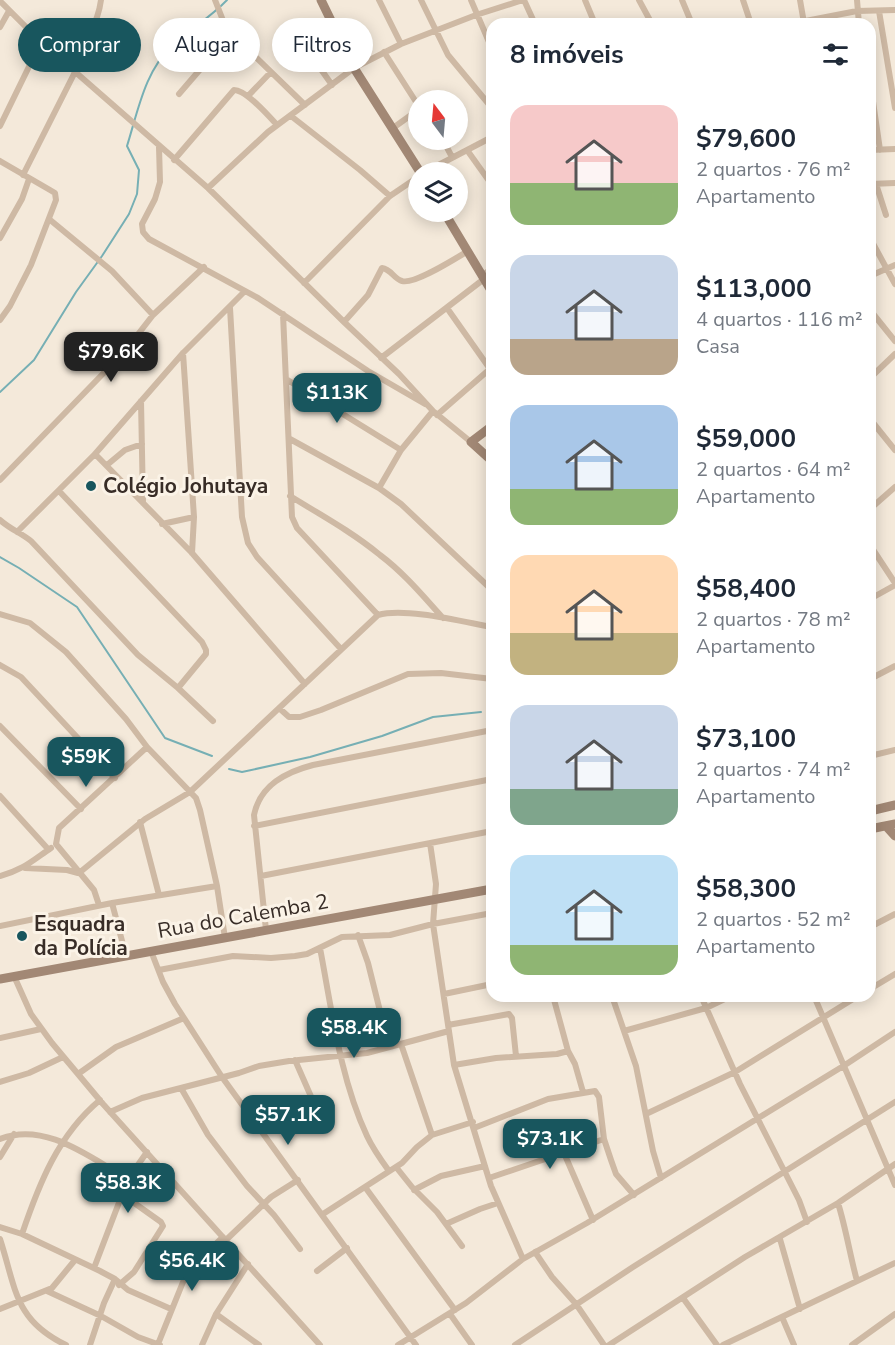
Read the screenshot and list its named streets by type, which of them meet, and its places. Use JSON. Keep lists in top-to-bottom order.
{
  "streets": {
    "main road": ["Rua do Calemba 2"]
  },
  "places": ["Colégio Johutaya", "Esquadra da Polícia"],
  "north": "top",
  "page": {
    "chip": ["Comprar", "Alugar", "Filtros"],
    "heading": "8 imóveis",
    "list": [
      {
        "name": "$79,600",
        "note": "2 quartos · 76 m² · Apartamento"
      },
      {
        "name": "$113,000",
        "note": "4 quartos · 116 m² · Casa"
      },
      {
        "name": "$59,000",
        "note": "2 quartos · 64 m² · Apartamento"
      },
      {
        "name": "$58,400",
        "note": "2 quartos · 78 m² · Apartamento"
      },
      {
        "name": "$73,100",
        "note": "2 quartos · 74 m² · Apartamento"
      },
      {
        "name": "$58,300",
        "note": "2 quartos · 52 m² · Apartamento"
      }
    ],
    "price": [
      "$79.6K",
      "$113K",
      "$59K",
      "$58.4K",
      "$57.1K",
      "$73.1K",
      "$58.3K",
      "$56.4K"
    ]
  }
}
